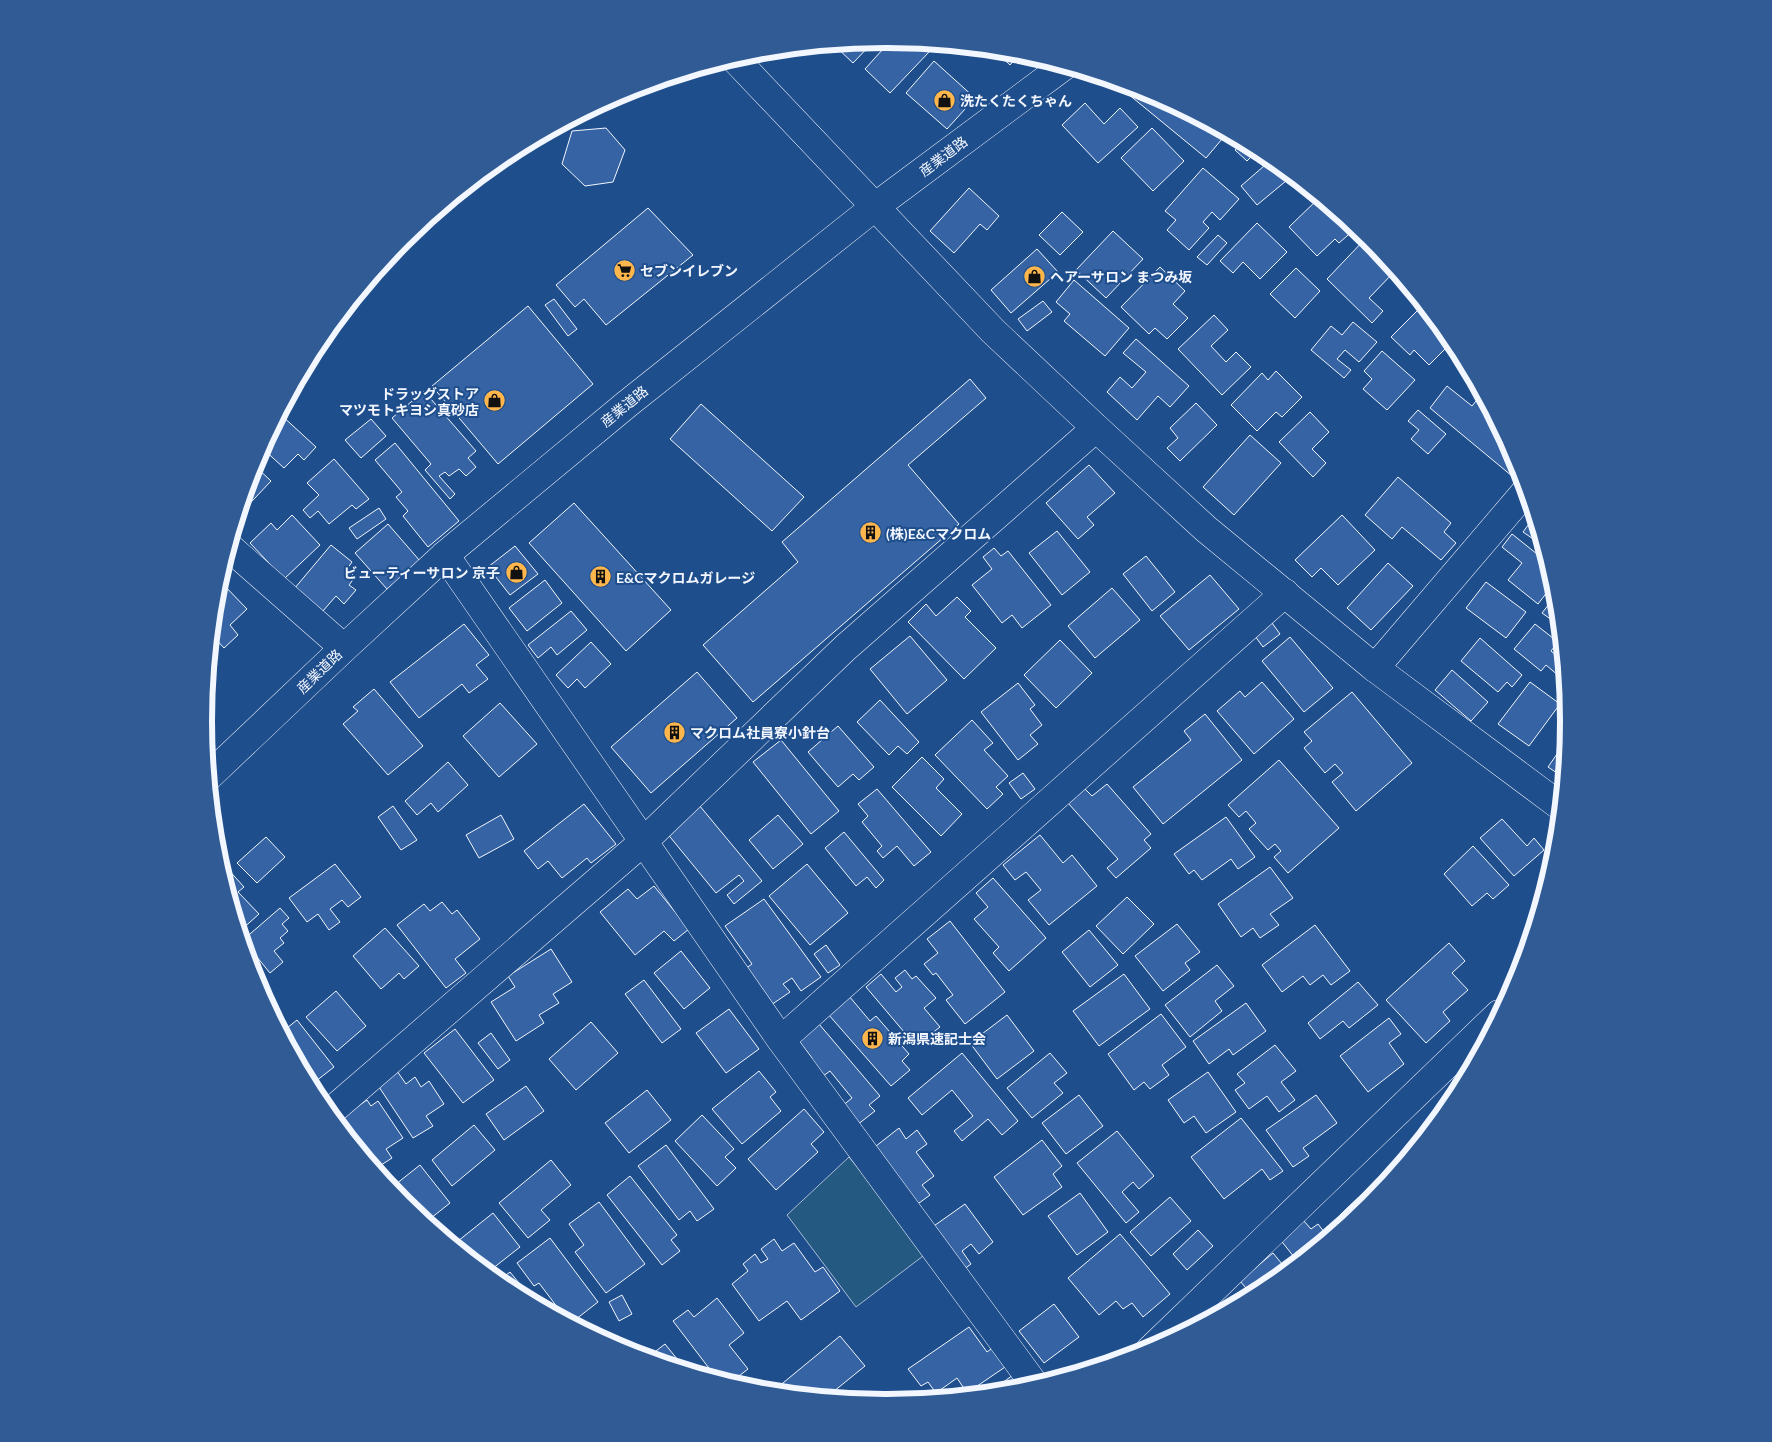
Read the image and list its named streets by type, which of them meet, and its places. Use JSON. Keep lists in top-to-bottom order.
{
  "streets": {
    "street": ["産業道路"]
  },
  "places": {
    "shop": [
      "洗たくたくちゃん",
      "ヘアーサロン まつみ坂",
      "ドラッグストア マツモトキヨシ真砂店",
      "ビューティーサロン 京子"
    ],
    "supermarket": ["セブンイレブン"],
    "building": [
      "(株)E&Cマクロム",
      "E&Cマクロムガレージ",
      "マクロム社員寮小針台",
      "新潟県速記士会"
    ]
  }
}
